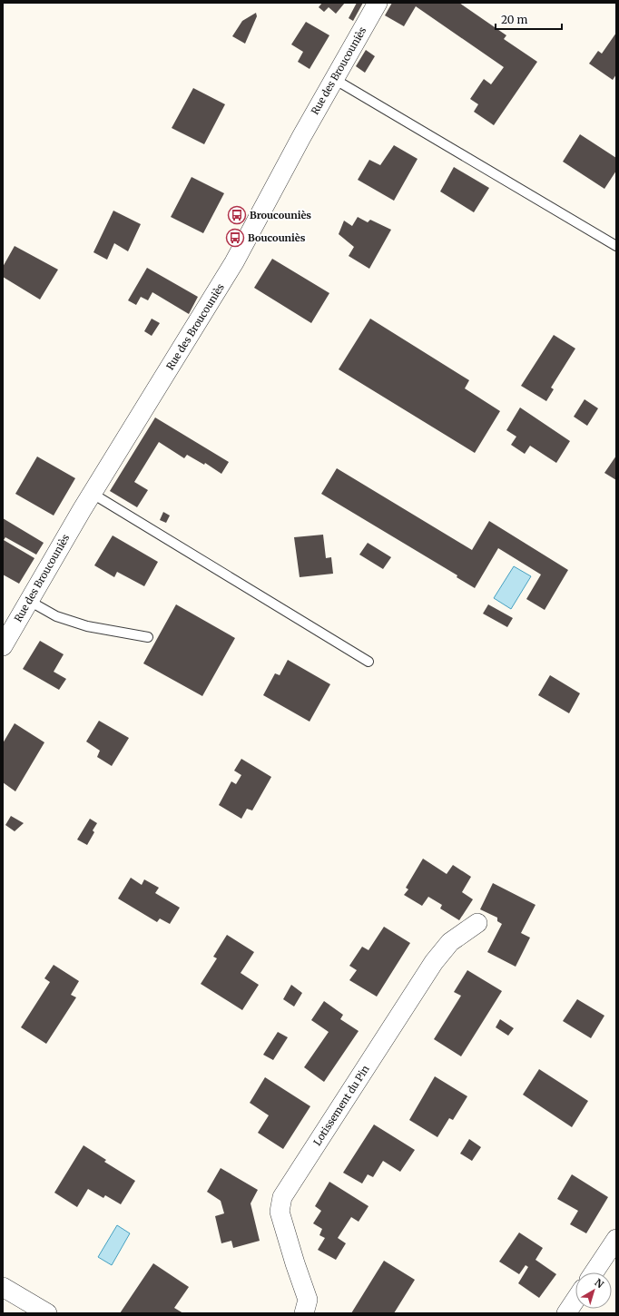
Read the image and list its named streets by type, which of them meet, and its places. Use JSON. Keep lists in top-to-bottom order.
{
  "streets": {
    "street": ["Rue des Broucouniès", "Lotissement du Pin"]
  },
  "places": {
    "bus stop": ["Broucouniès", "Boucouniès"]
  },
  "scale_bar": "20 m",
  "north": "top right"
}
